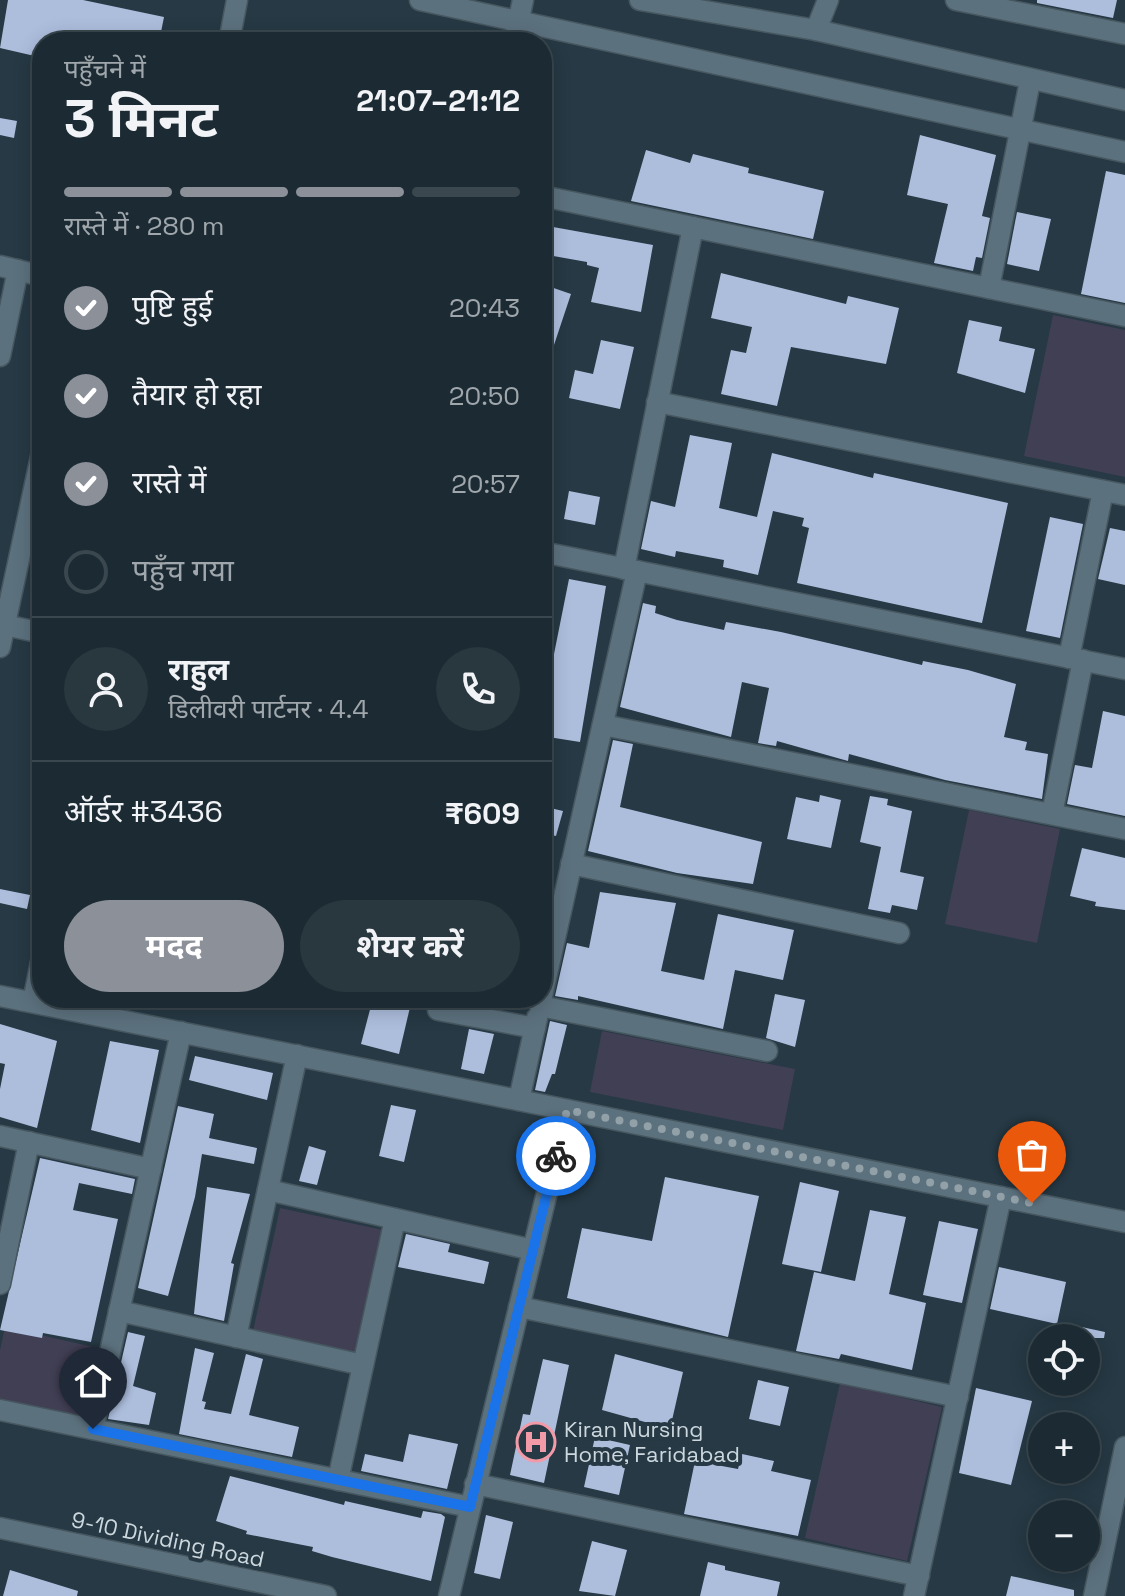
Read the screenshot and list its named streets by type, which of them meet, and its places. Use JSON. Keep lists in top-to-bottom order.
{
  "streets": {
    "street": ["9-10 Dividing Road"]
  },
  "places": {
    "hospital": ["Kiran Nursing Home, Faridabad"]
  },
  "page": {
    "heading": ["3 मिनट", "पहुँचने में", "21:07–21:12"],
    "panel": [
      "राहुल",
      "डिलीवरी पार्टनर · 4.4",
      "ऑर्डर #3436",
      "₹609"
    ],
    "bar": "रास्ते में · 280 m",
    "list": [
      ["पुष्टि हुई", "20:43"],
      ["तैयार हो रहा", "20:50"],
      ["रास्ते में", "20:57"],
      "पहुँच गया"
    ],
    "buttons": ["मदद", "शेयर करें"],
    "map_buttons": ["+", "−"]
  }
}
